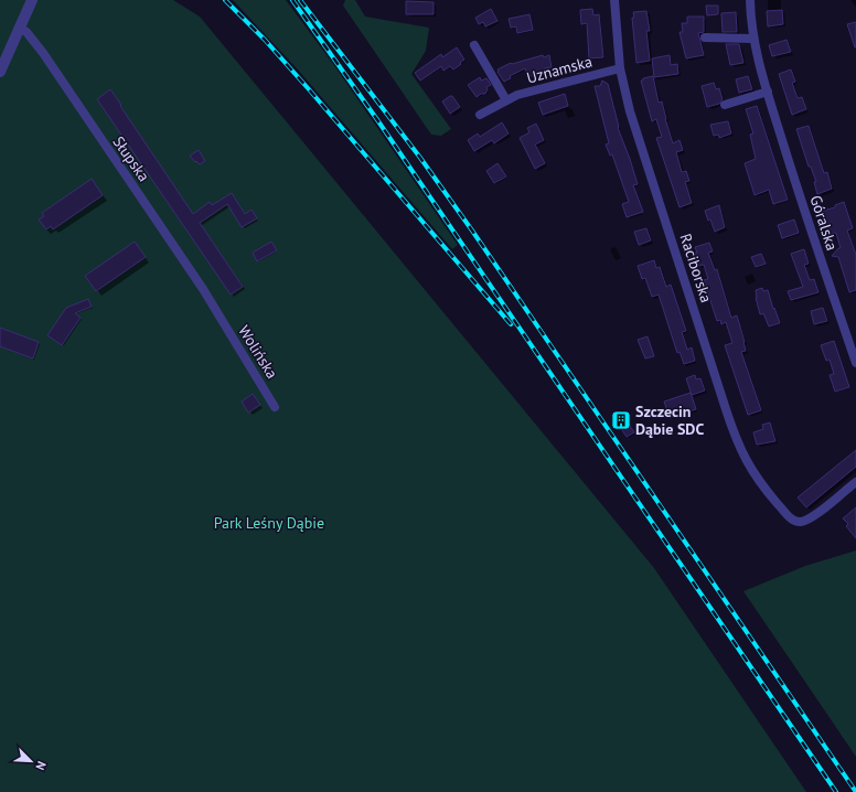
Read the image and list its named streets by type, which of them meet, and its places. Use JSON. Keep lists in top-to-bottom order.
{
  "streets": {
    "street": [
      "Uznamska",
      "Słupska",
      "Góralska",
      "Raciborska",
      "Wolińska"
    ]
  },
  "crossings": [
    ["Uznamska", "Raciborska"],
    ["Słupska", "Wolińska"]
  ],
  "parks": ["Park Leśny Dąbie"],
  "places": {
    "building": ["Szczecin Dąbie SDC"]
  },
  "north": "bottom right"
}
